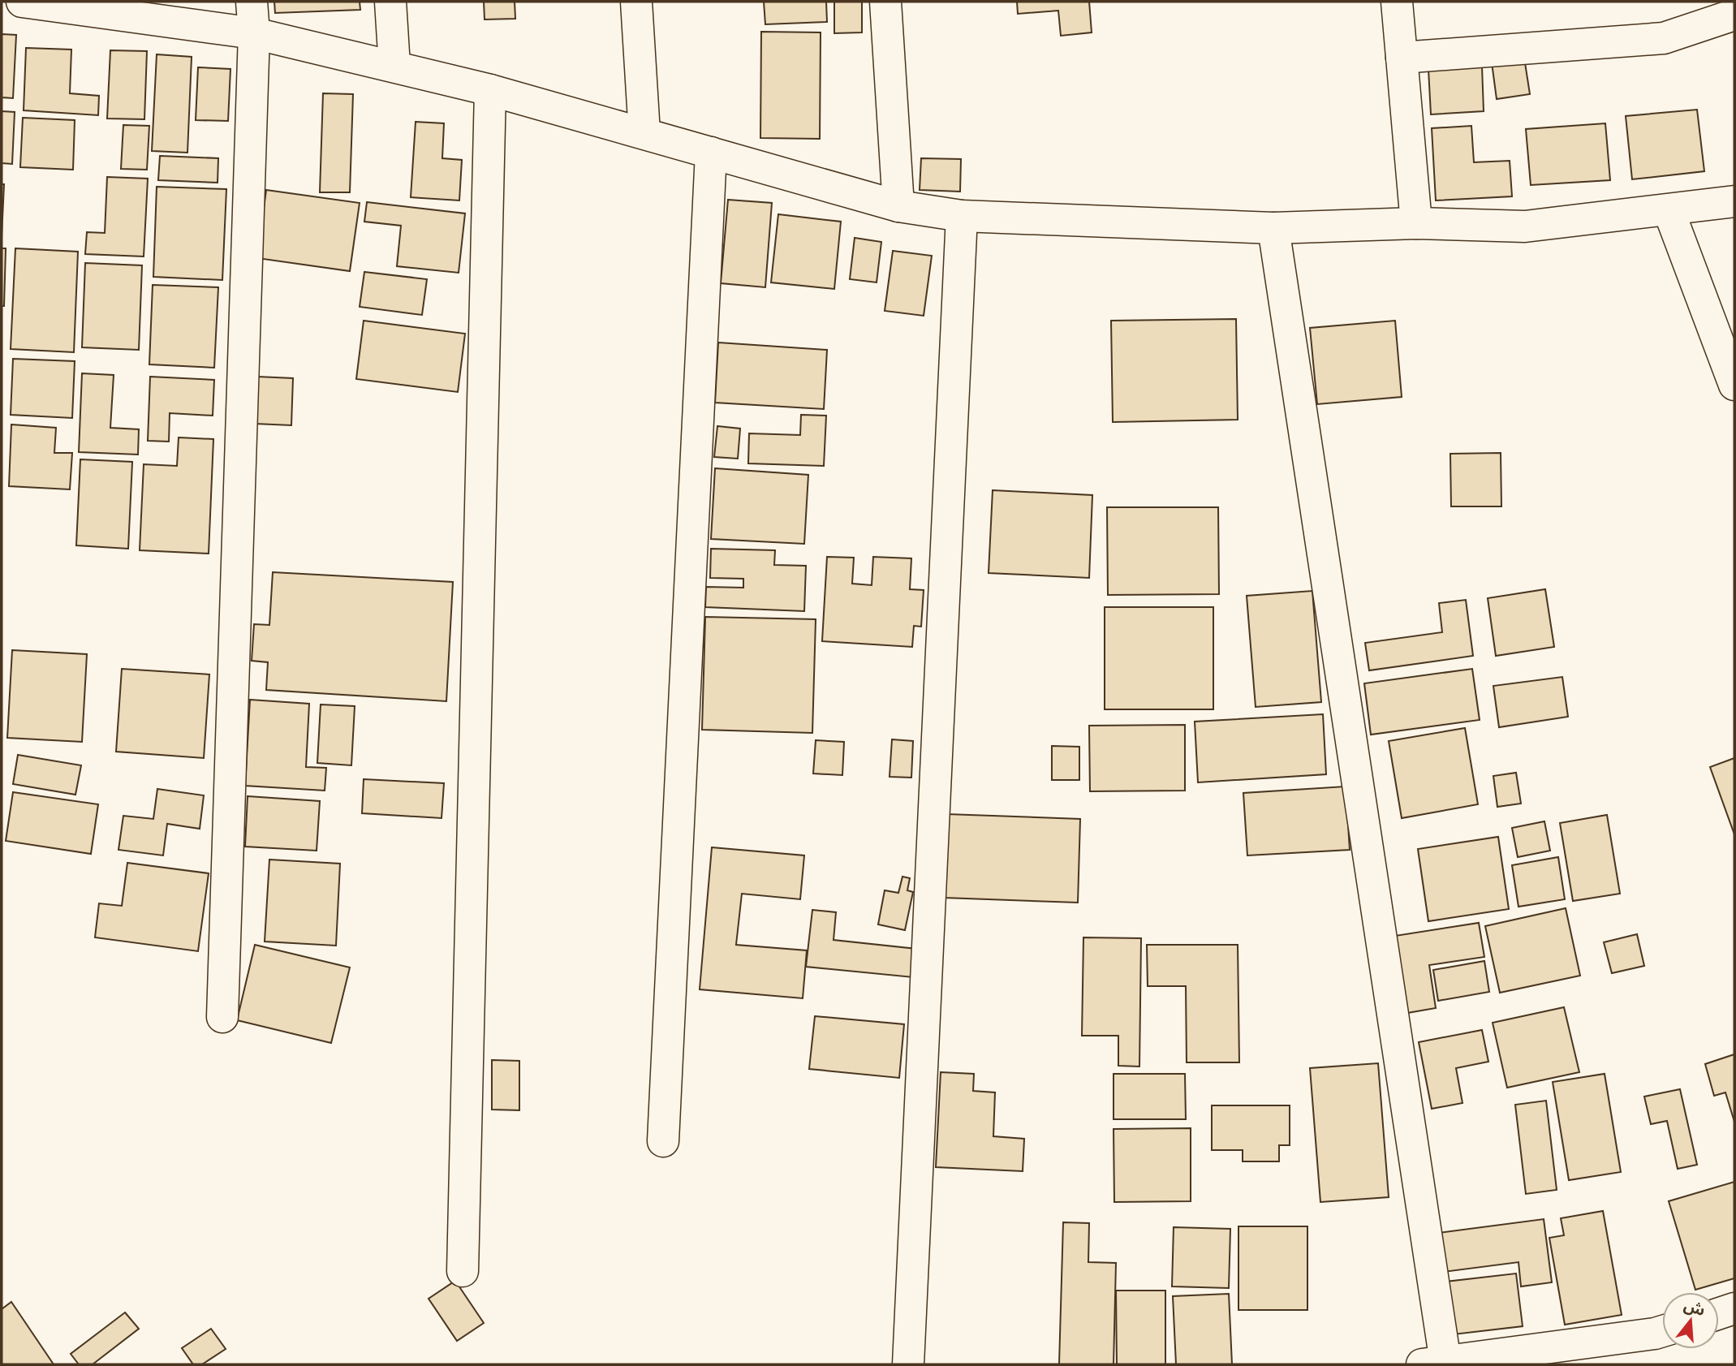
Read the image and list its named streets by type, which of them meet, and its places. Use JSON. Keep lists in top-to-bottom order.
{
  "north": "top"
}
